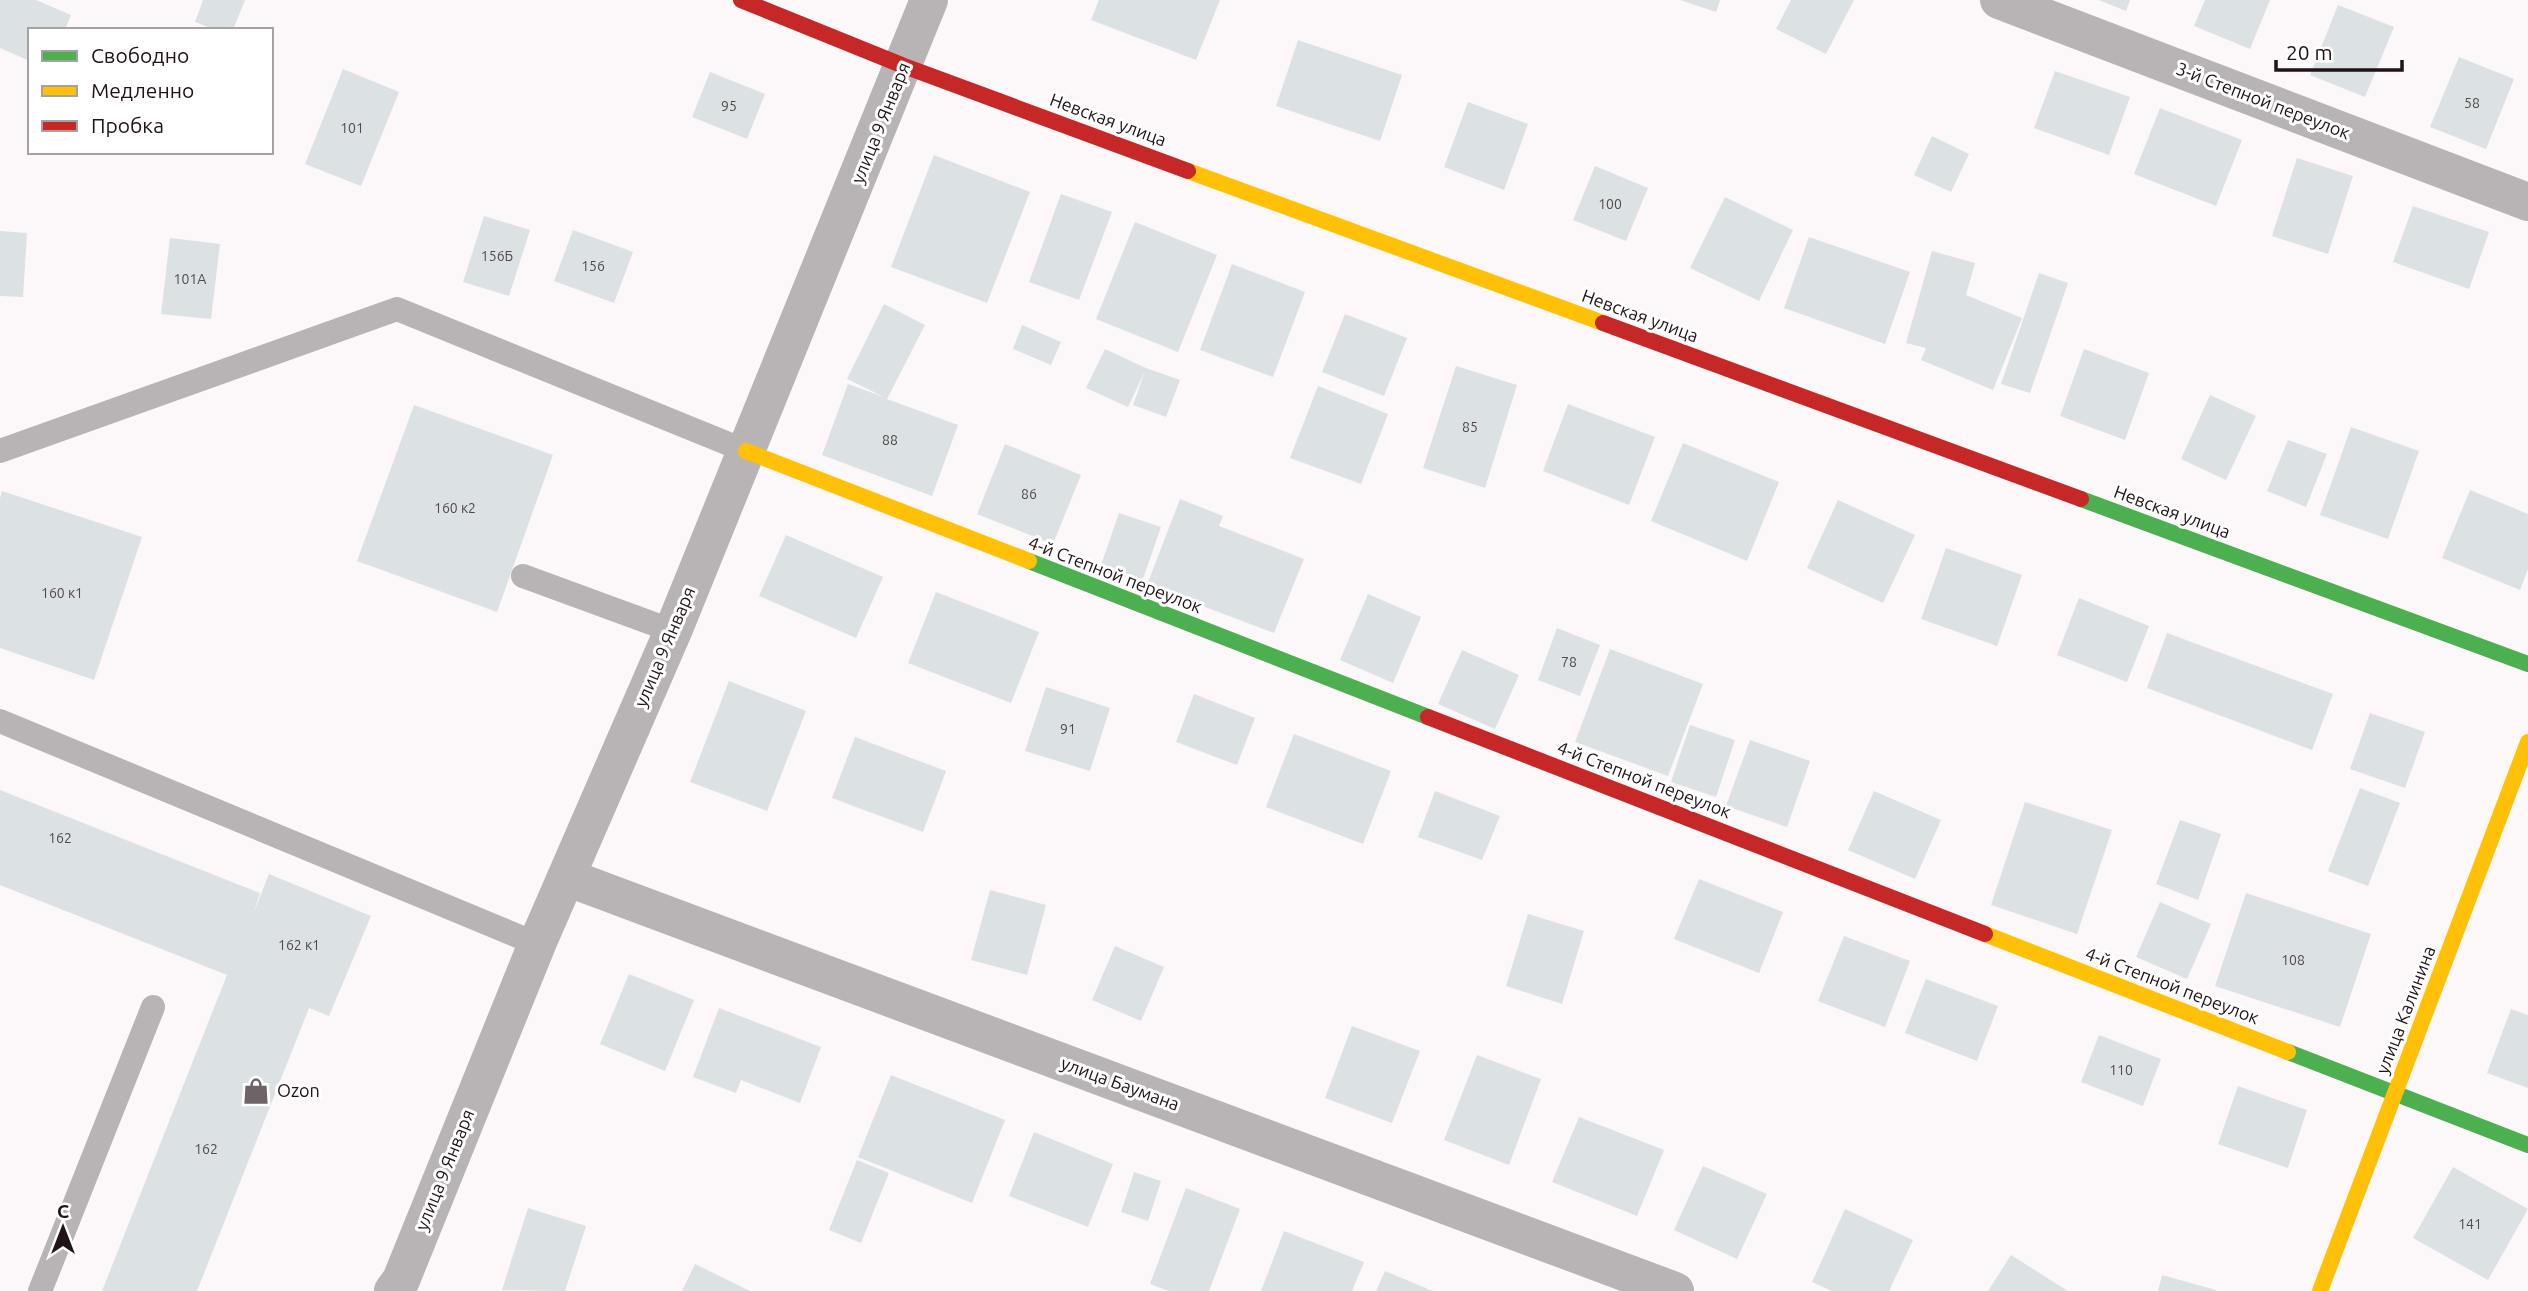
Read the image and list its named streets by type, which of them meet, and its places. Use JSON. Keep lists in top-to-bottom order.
{
  "streets": {
    "street": [
      "3-й Степной переулок",
      "Невская улица",
      "улица 9 Января",
      "4-й Степной переулок",
      "улица Калинина",
      "улица Баумана"
    ]
  },
  "crossings": [
    ["Невская улица", "улица 9 Января"],
    ["улица 9 Января", "4-й Степной переулок"],
    ["улица 9 Января", "улица Баумана"],
    ["4-й Степной переулок", "улица Калинина"]
  ],
  "places": {
    "shop": ["Ozon"]
  },
  "house_numbers": [
    "58",
    "95",
    "101",
    "100",
    "156Б",
    "156",
    "101А",
    "85",
    "88",
    "86",
    "160 к2",
    "160 к1",
    "78",
    "91",
    "162",
    "162 к1",
    "108",
    "110",
    "162",
    "141"
  ],
  "legend": ["Свободно", "Медленно", "Пробка"],
  "scale_bar": "20 m",
  "north": "top"
}
